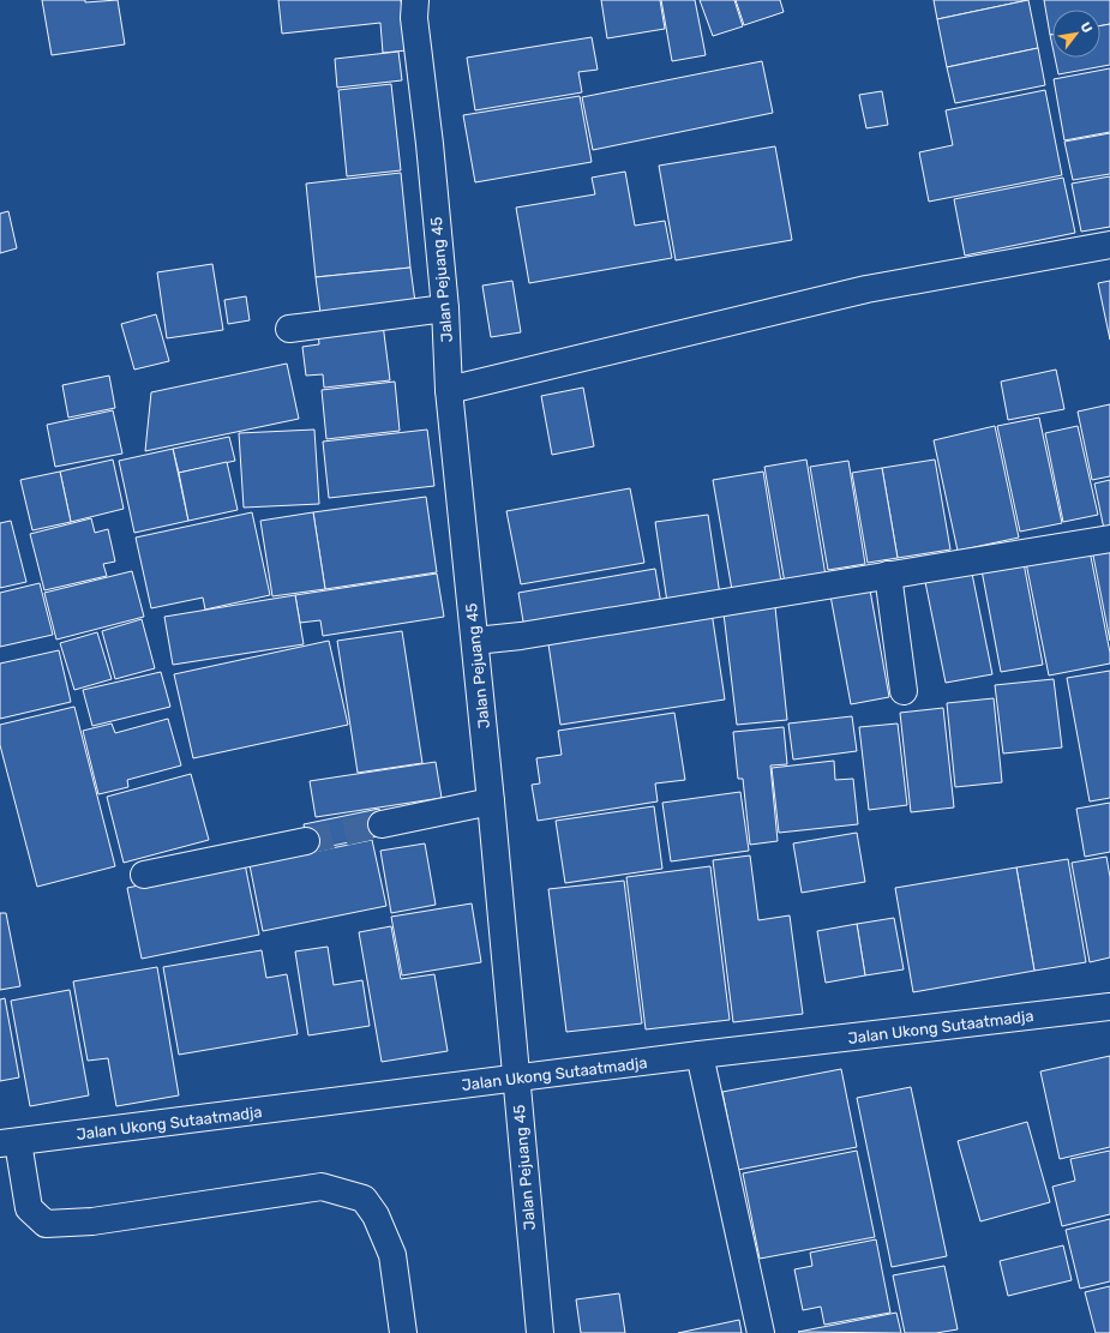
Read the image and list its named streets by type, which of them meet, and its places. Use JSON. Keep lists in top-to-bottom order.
{
  "streets": {
    "street": ["Jalan Pejuang 45", "Jalan Ukong Sutaatmadja"]
  },
  "crossings": [
    ["Jalan Pejuang 45", "Jalan Ukong Sutaatmadja"]
  ],
  "north": "top right"
}
